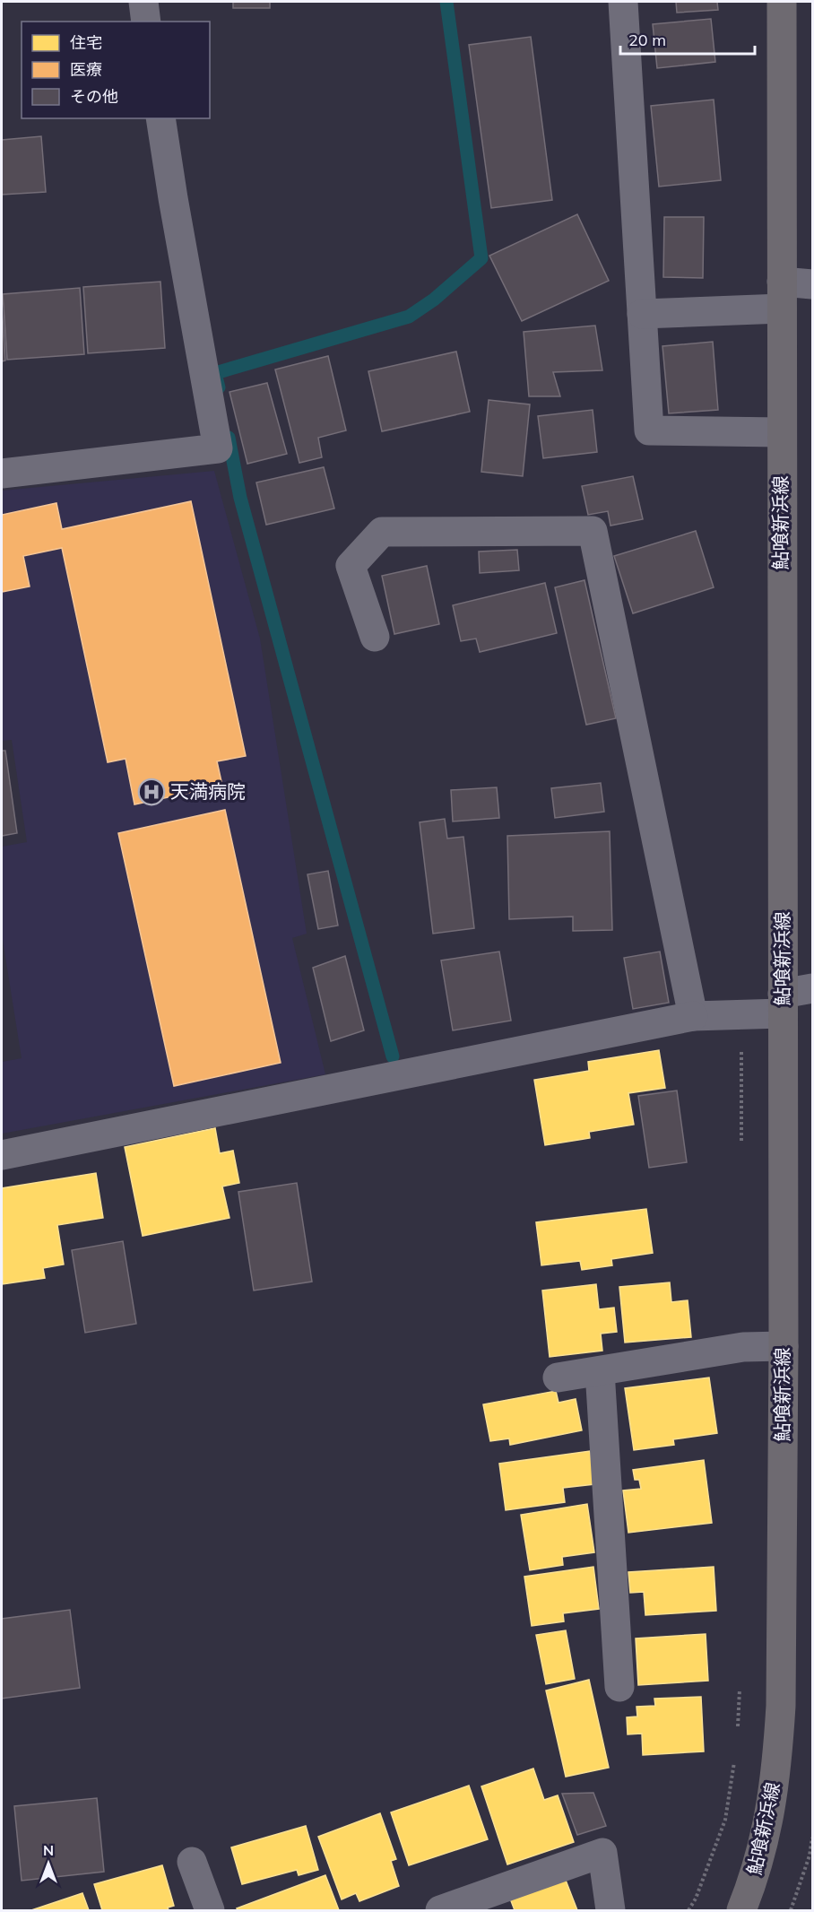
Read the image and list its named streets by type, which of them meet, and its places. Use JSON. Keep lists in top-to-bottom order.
{
  "streets": {
    "main road": ["鮎喰新浜線"]
  },
  "places": {
    "hospital": ["天満病院"]
  },
  "legend": ["住宅", "医療", "その他"],
  "scale_bar": "20 m",
  "north": "top"
}
